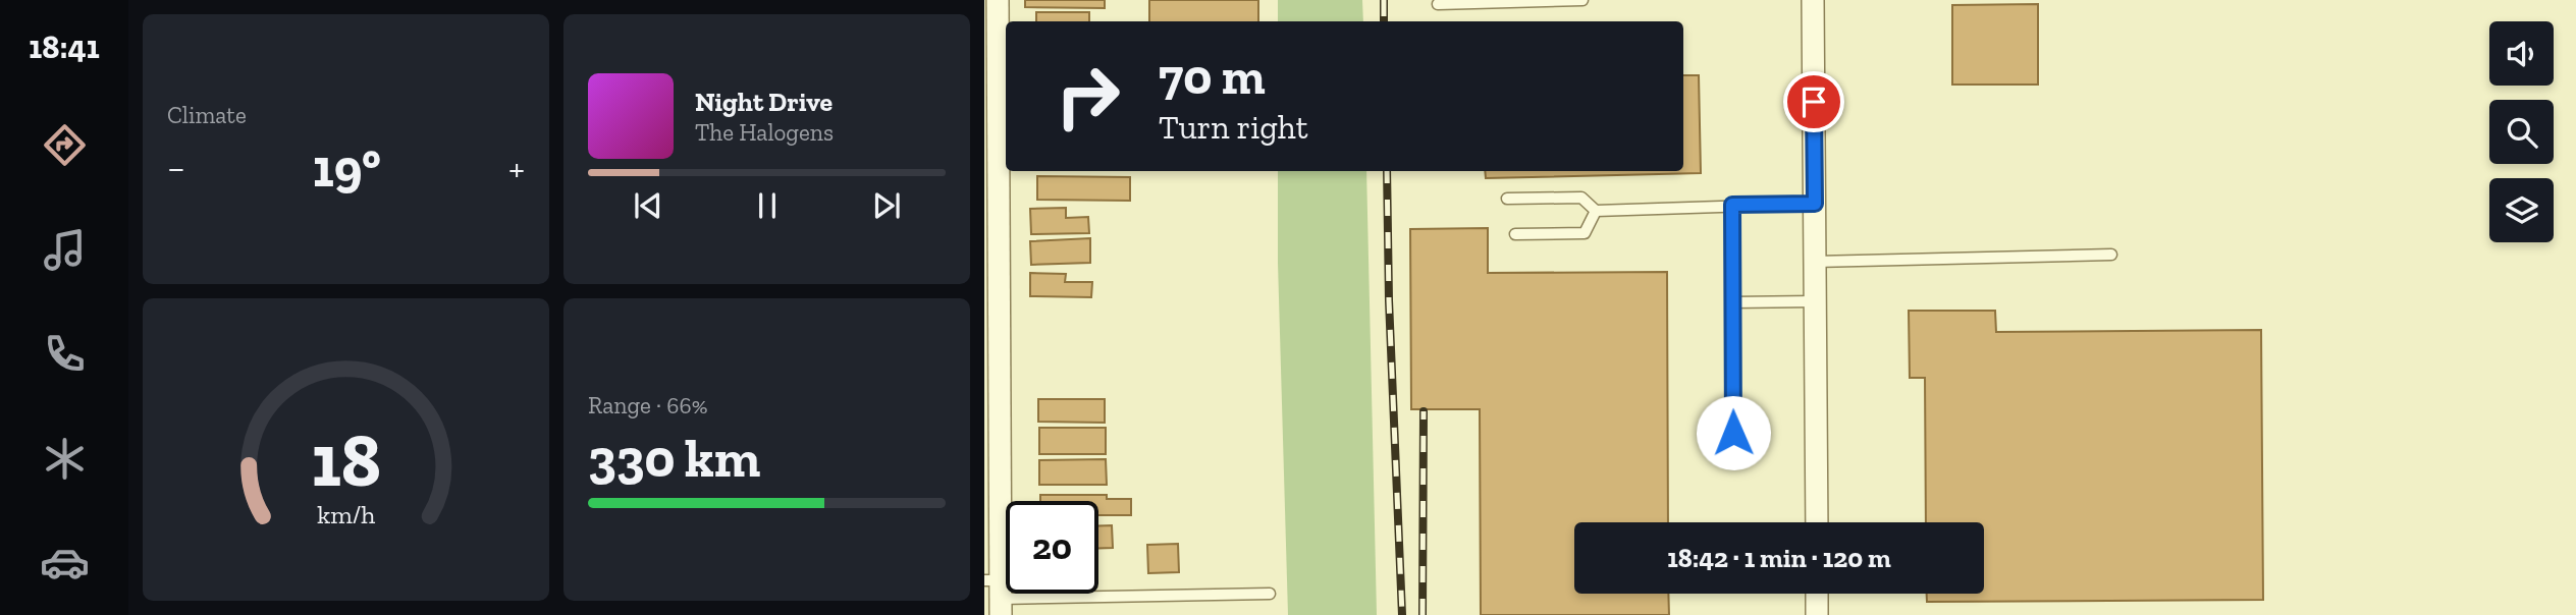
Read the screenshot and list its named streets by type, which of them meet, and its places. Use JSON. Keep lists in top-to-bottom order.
{
  "page": {
    "tabs": "18:41",
    "tile": [
      "Climate",
      ["Range · 66%", "330 km"]
    ],
    "turn": ["70 m", "Turn right"],
    "song": ["Night Drive", "The Halogens"],
    "heat": ["−", "19°", "+"],
    "limit": "20",
    "trip": "18:42 · 1 min · 120 m",
    "gauge": ["18", "km/h"]
  }
}
